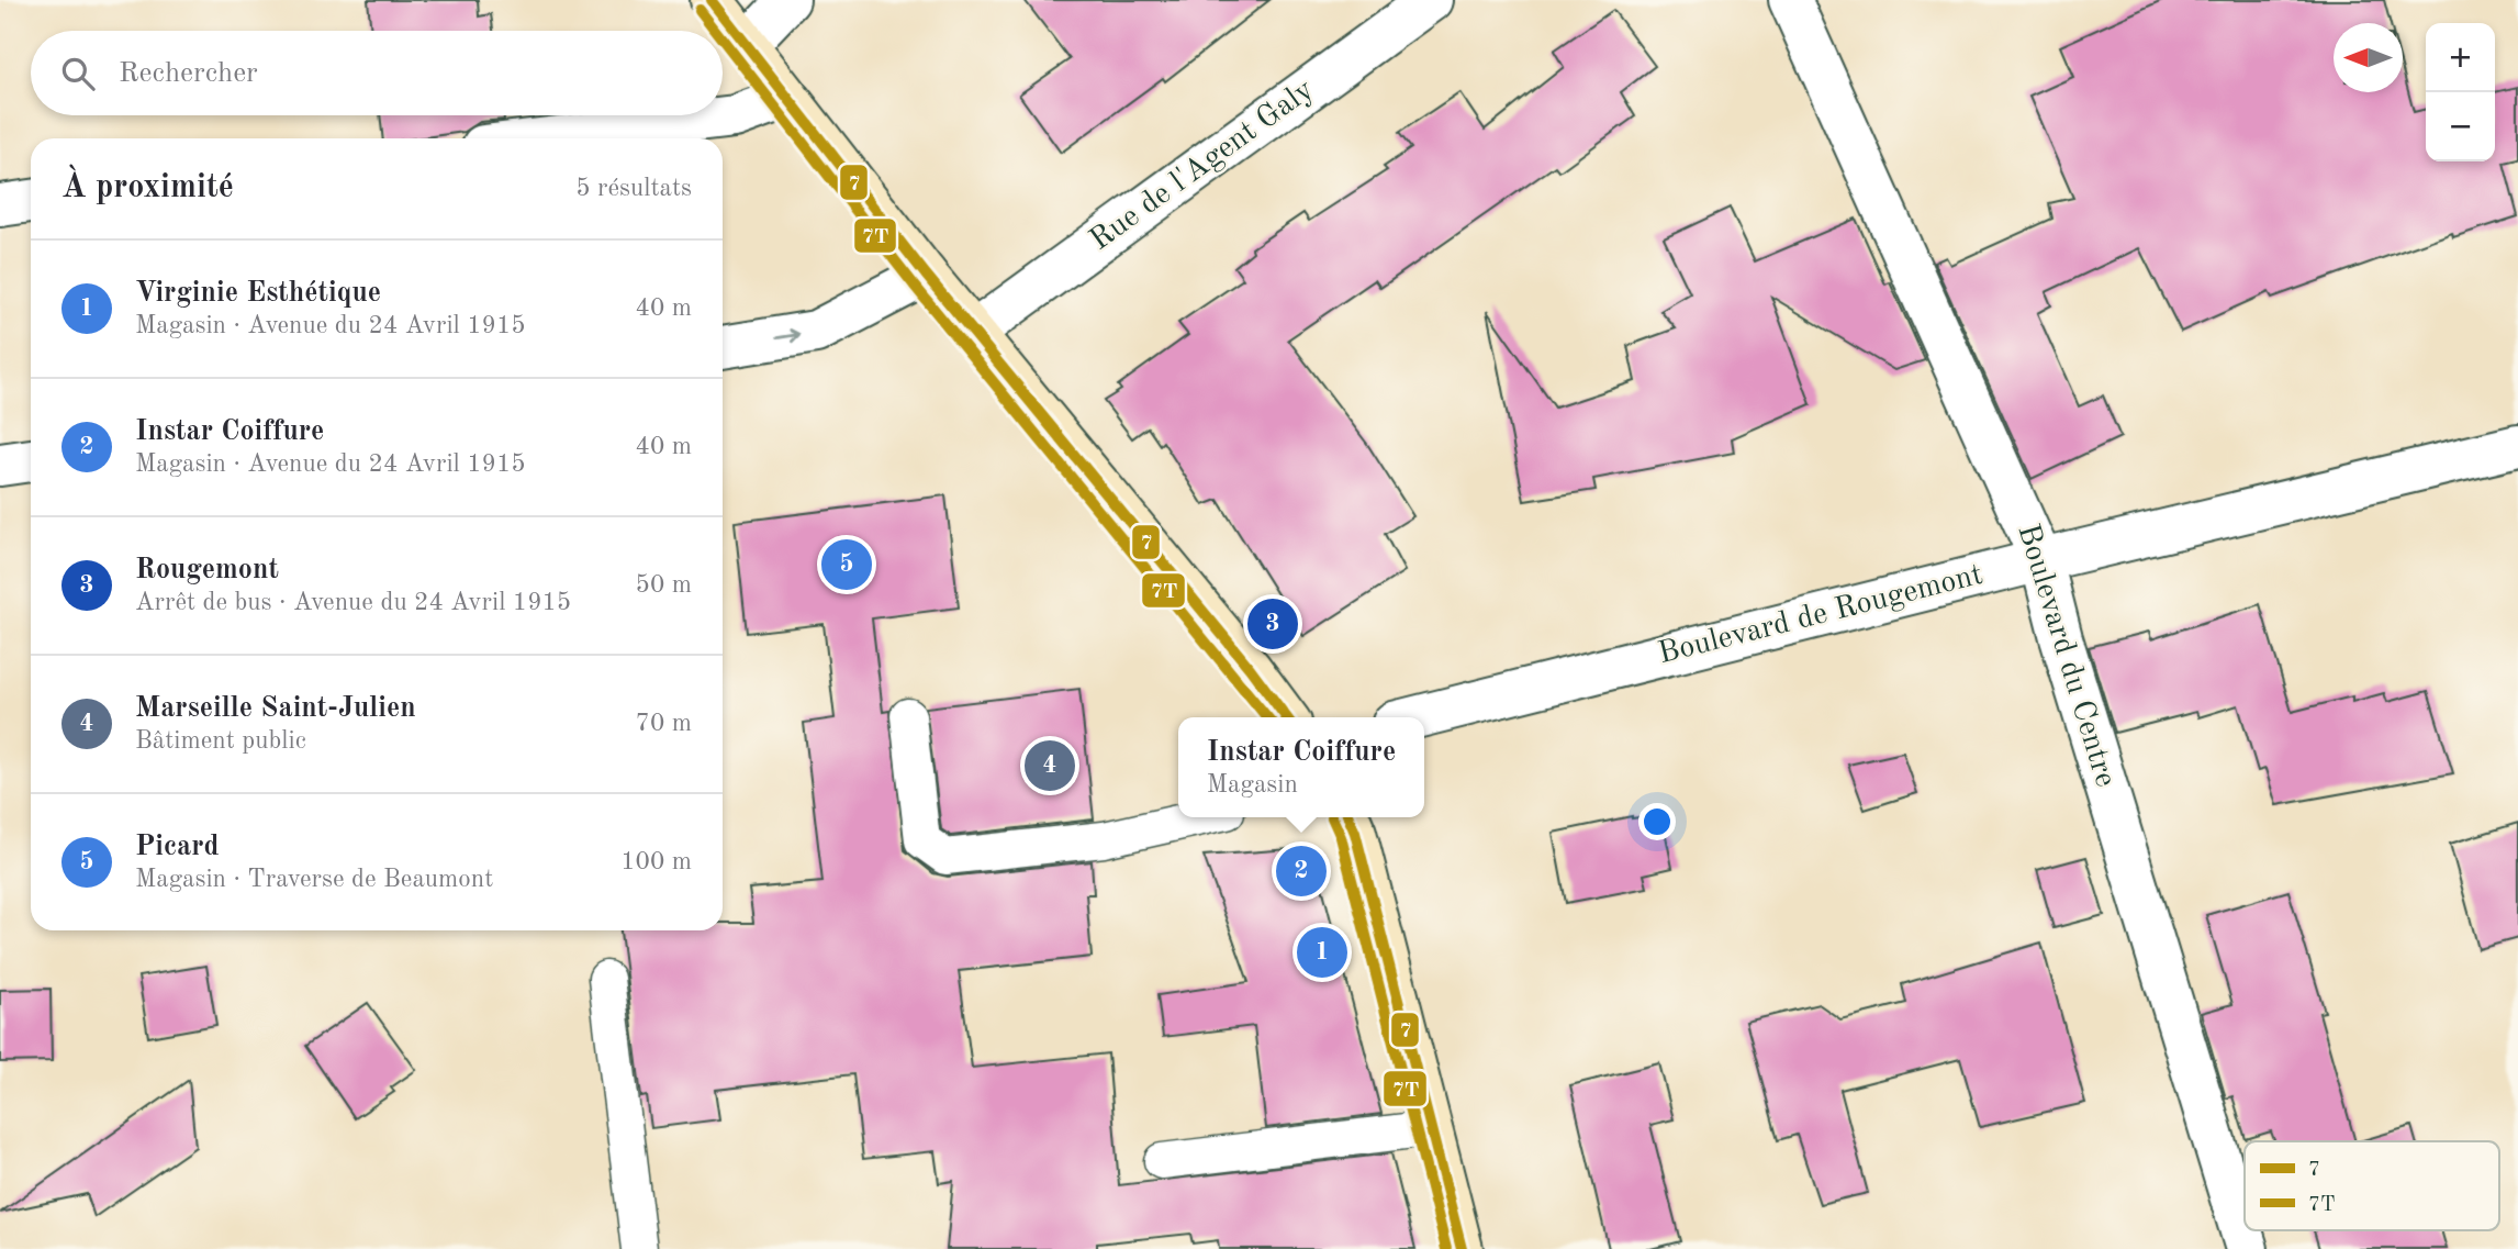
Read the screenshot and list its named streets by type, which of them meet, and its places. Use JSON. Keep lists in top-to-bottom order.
{
  "streets": {
    "street": ["Rue de l'Agent Galy", "Boulevard de Rougemont", "Boulevard du Centre"]
  },
  "crossings": [
    ["Boulevard de Rougemont", "Boulevard du Centre"]
  ],
  "lines": ["transit line 7", "transit line 7T"],
  "legend": ["7", "7T"],
  "north": "left",
  "page": {
    "map_buttons": ["+", "−"],
    "search": "Rechercher",
    "heading": ["À proximité", "5 résultats"],
    "list": [
      {
        "mark": "1",
        "name": "Virginie Esthétique",
        "note": "Magasin · Avenue du 24 Avril 1915",
        "value": "40 m"
      },
      {
        "mark": "2",
        "name": "Instar Coiffure",
        "note": "Magasin · Avenue du 24 Avril 1915",
        "value": "40 m"
      },
      {
        "mark": "3",
        "name": "Rougemont",
        "note": "Arrêt de bus · Avenue du 24 Avril 1915",
        "value": "50 m"
      },
      {
        "mark": "4",
        "name": "Marseille Saint-Julien",
        "note": "Bâtiment public",
        "value": "70 m"
      },
      {
        "mark": "5",
        "name": "Picard",
        "note": "Magasin · Traverse de Beaumont",
        "value": "100 m"
      }
    ],
    "pins": [
      "5",
      "3",
      "4",
      "2",
      "1"
    ],
    "popup": ["Instar Coiffure", "Magasin"]
  }
}
